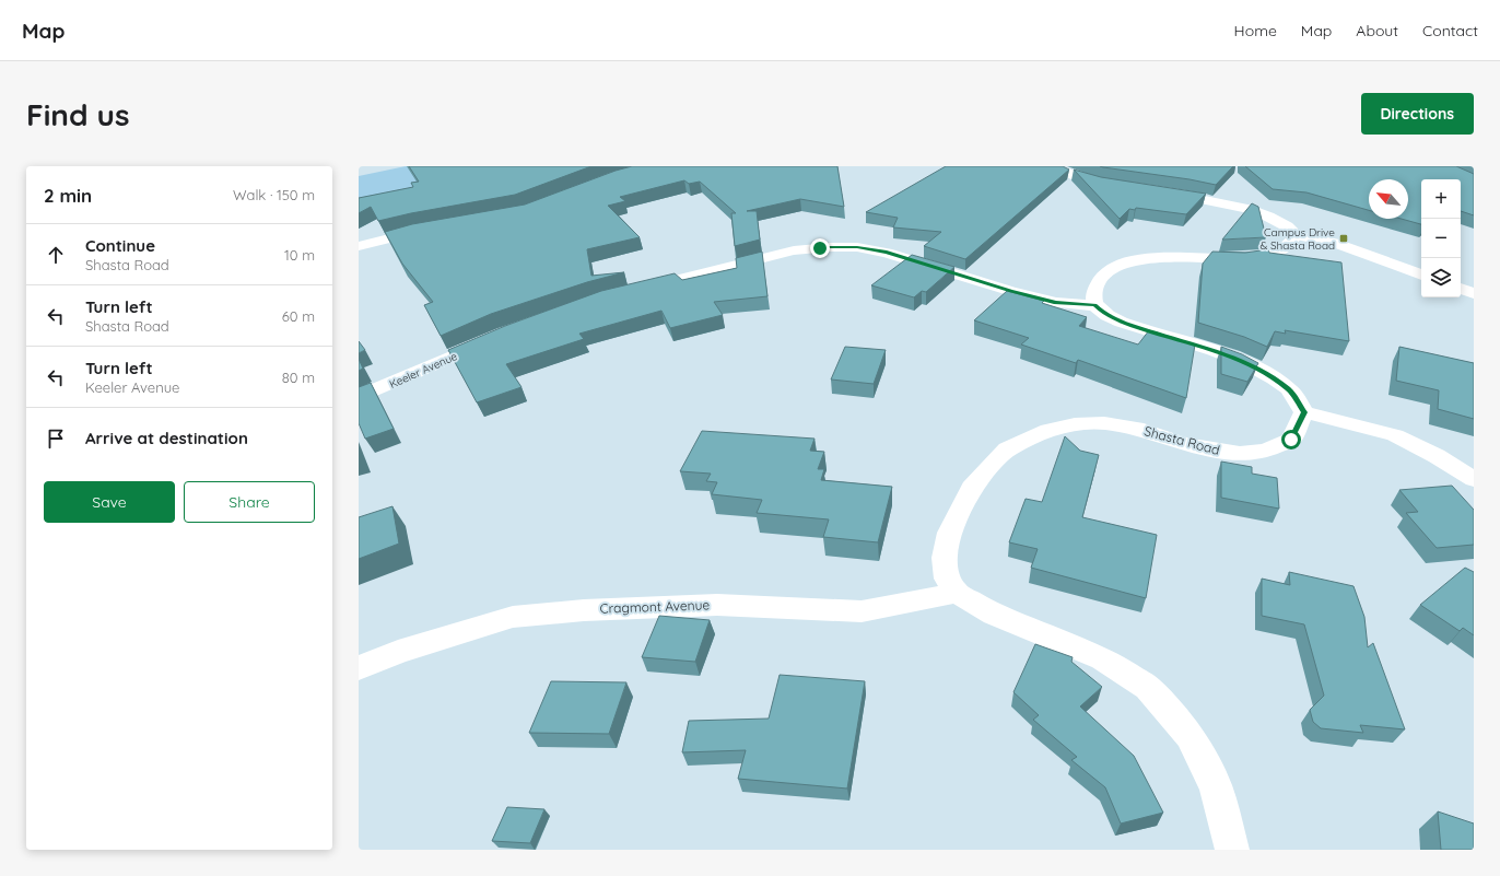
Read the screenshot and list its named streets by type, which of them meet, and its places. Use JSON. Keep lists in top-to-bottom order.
{
  "streets": {
    "street": ["Keeler Avenue", "Shasta Road", "Cragmont Avenue"]
  },
  "crossings": [
    ["Shasta Road", "Cragmont Avenue"]
  ],
  "places": {
    "transit": ["Campus Drive & Shasta Road"]
  },
  "north": "top left",
  "page": {
    "header": "Map",
    "nav": [
      "Home",
      "Map",
      "About",
      "Contact"
    ],
    "buttons": [
      "Directions",
      ["Save", "Share"]
    ],
    "title": "Find us",
    "heading": ["2 min", "Walk · 150 m"],
    "map_buttons": ["+", "−"],
    "list": [
      ["Continue", "Shasta Road", "10 m"],
      ["Turn left", "Shasta Road", "60 m"],
      ["Turn left", "Keeler Avenue", "80 m"],
      "Arrive at destination"
    ]
  }
}
